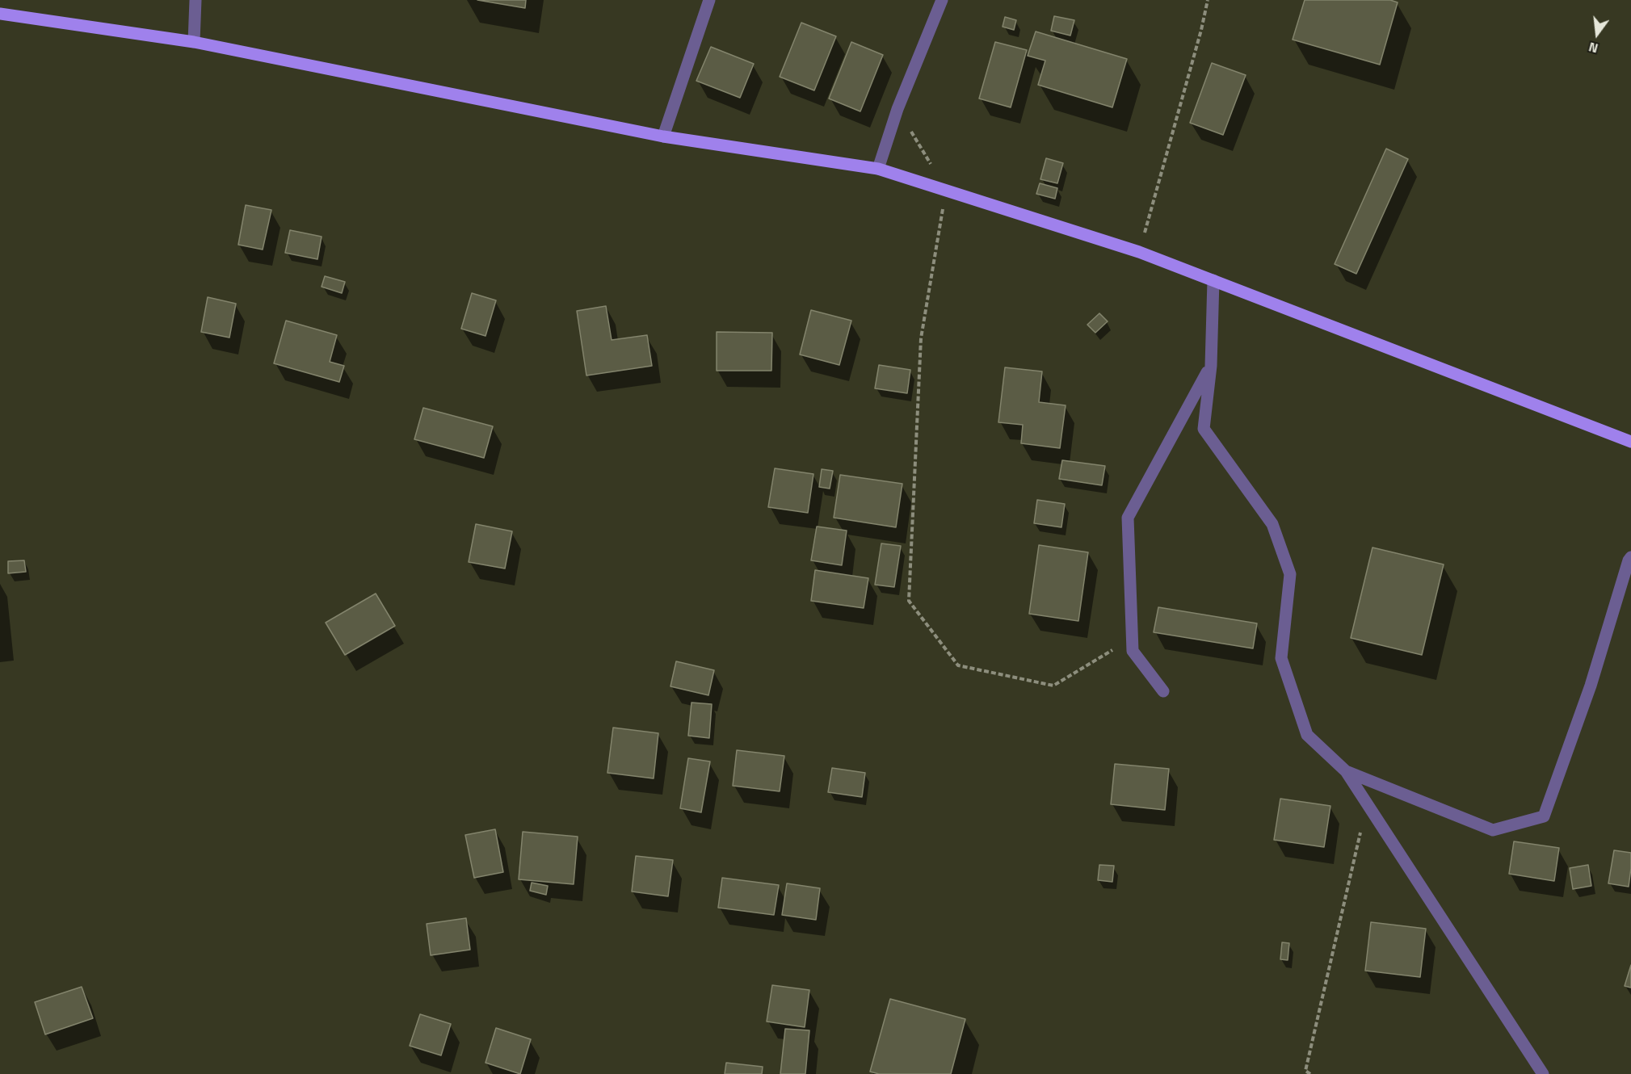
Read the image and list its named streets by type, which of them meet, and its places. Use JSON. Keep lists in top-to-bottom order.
{
  "north": "bottom"
}
